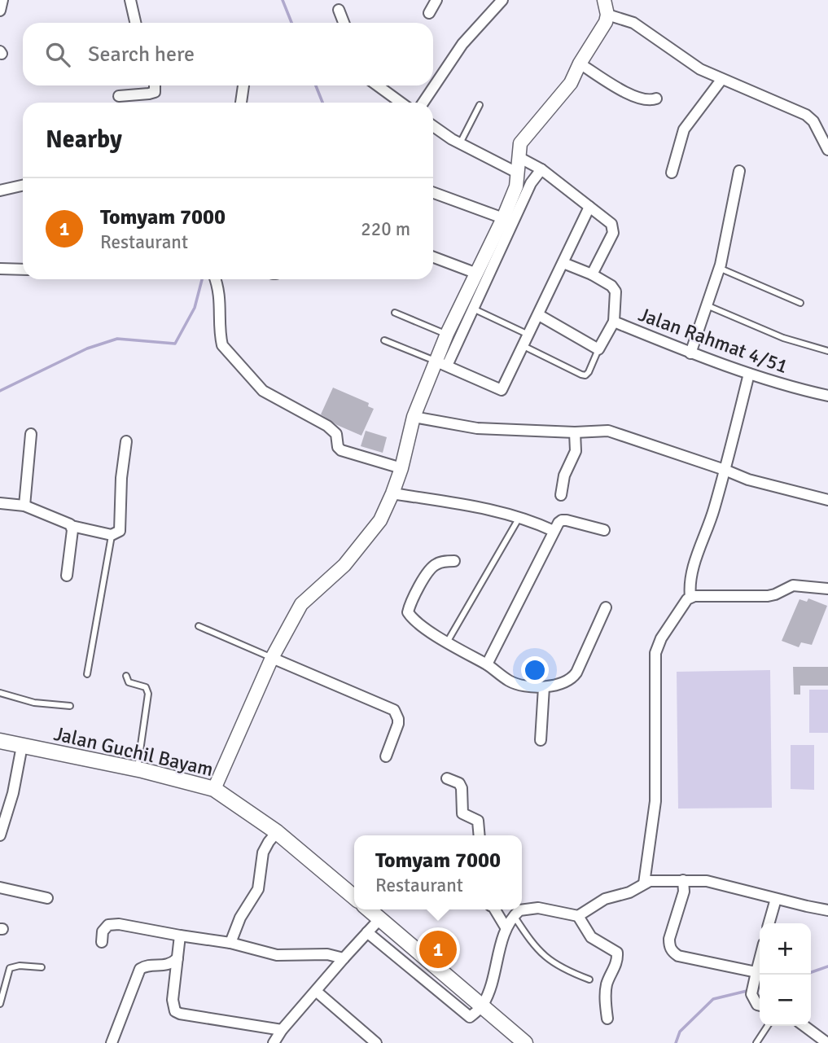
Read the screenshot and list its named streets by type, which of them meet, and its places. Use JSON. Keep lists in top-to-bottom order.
{
  "streets": {
    "main road": ["Jalan Guchil Bayam"],
    "street": ["Jalan Rahmat 4/51"]
  },
  "page": {
    "search": "Search here",
    "heading": "Nearby",
    "list": [
      {
        "mark": "1",
        "name": "Tomyam 7000",
        "note": "Restaurant",
        "value": "220 m"
      }
    ],
    "popup": ["Tomyam 7000", "Restaurant"],
    "map_buttons": ["+", "−"],
    "pins": "1"
  }
}
